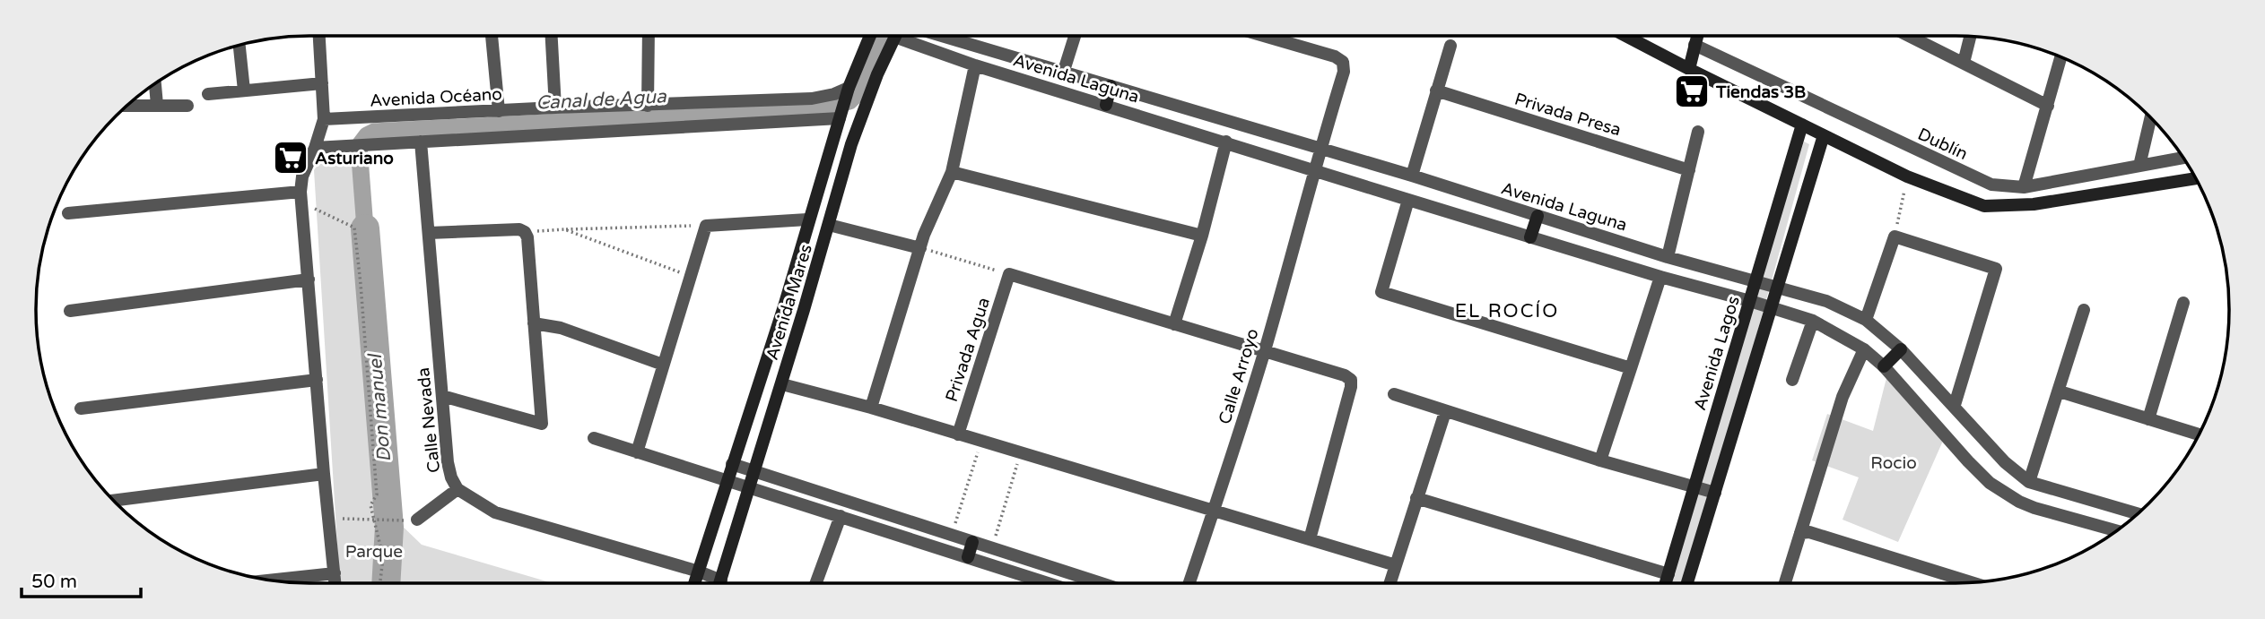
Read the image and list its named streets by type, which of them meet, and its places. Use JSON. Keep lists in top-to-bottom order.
{
  "streets": {
    "street": [
      "Avenida Laguna",
      "Avenida Océano",
      "Privada Presa",
      "Dublín",
      "Avenida Mares",
      "Privada Agua",
      "Avenida Lagos",
      "Calle Arroyo",
      "Calle Nevada"
    ]
  },
  "crossings": [
    ["Avenida Laguna", "Avenida Lagos"],
    ["Avenida Laguna", "Calle Arroyo"],
    ["Avenida Océano", "Avenida Mares"],
    ["Avenida Mares", "Calle Nevada"]
  ],
  "districts": ["EL ROCÍO"],
  "water": ["Canal de Agua", "Don manuel"],
  "parks": ["Rocio", "Parque"],
  "places": {
    "supermarket": ["Tiendas 3B", "Asturiano"]
  },
  "scale_bar": "50 m"
}
